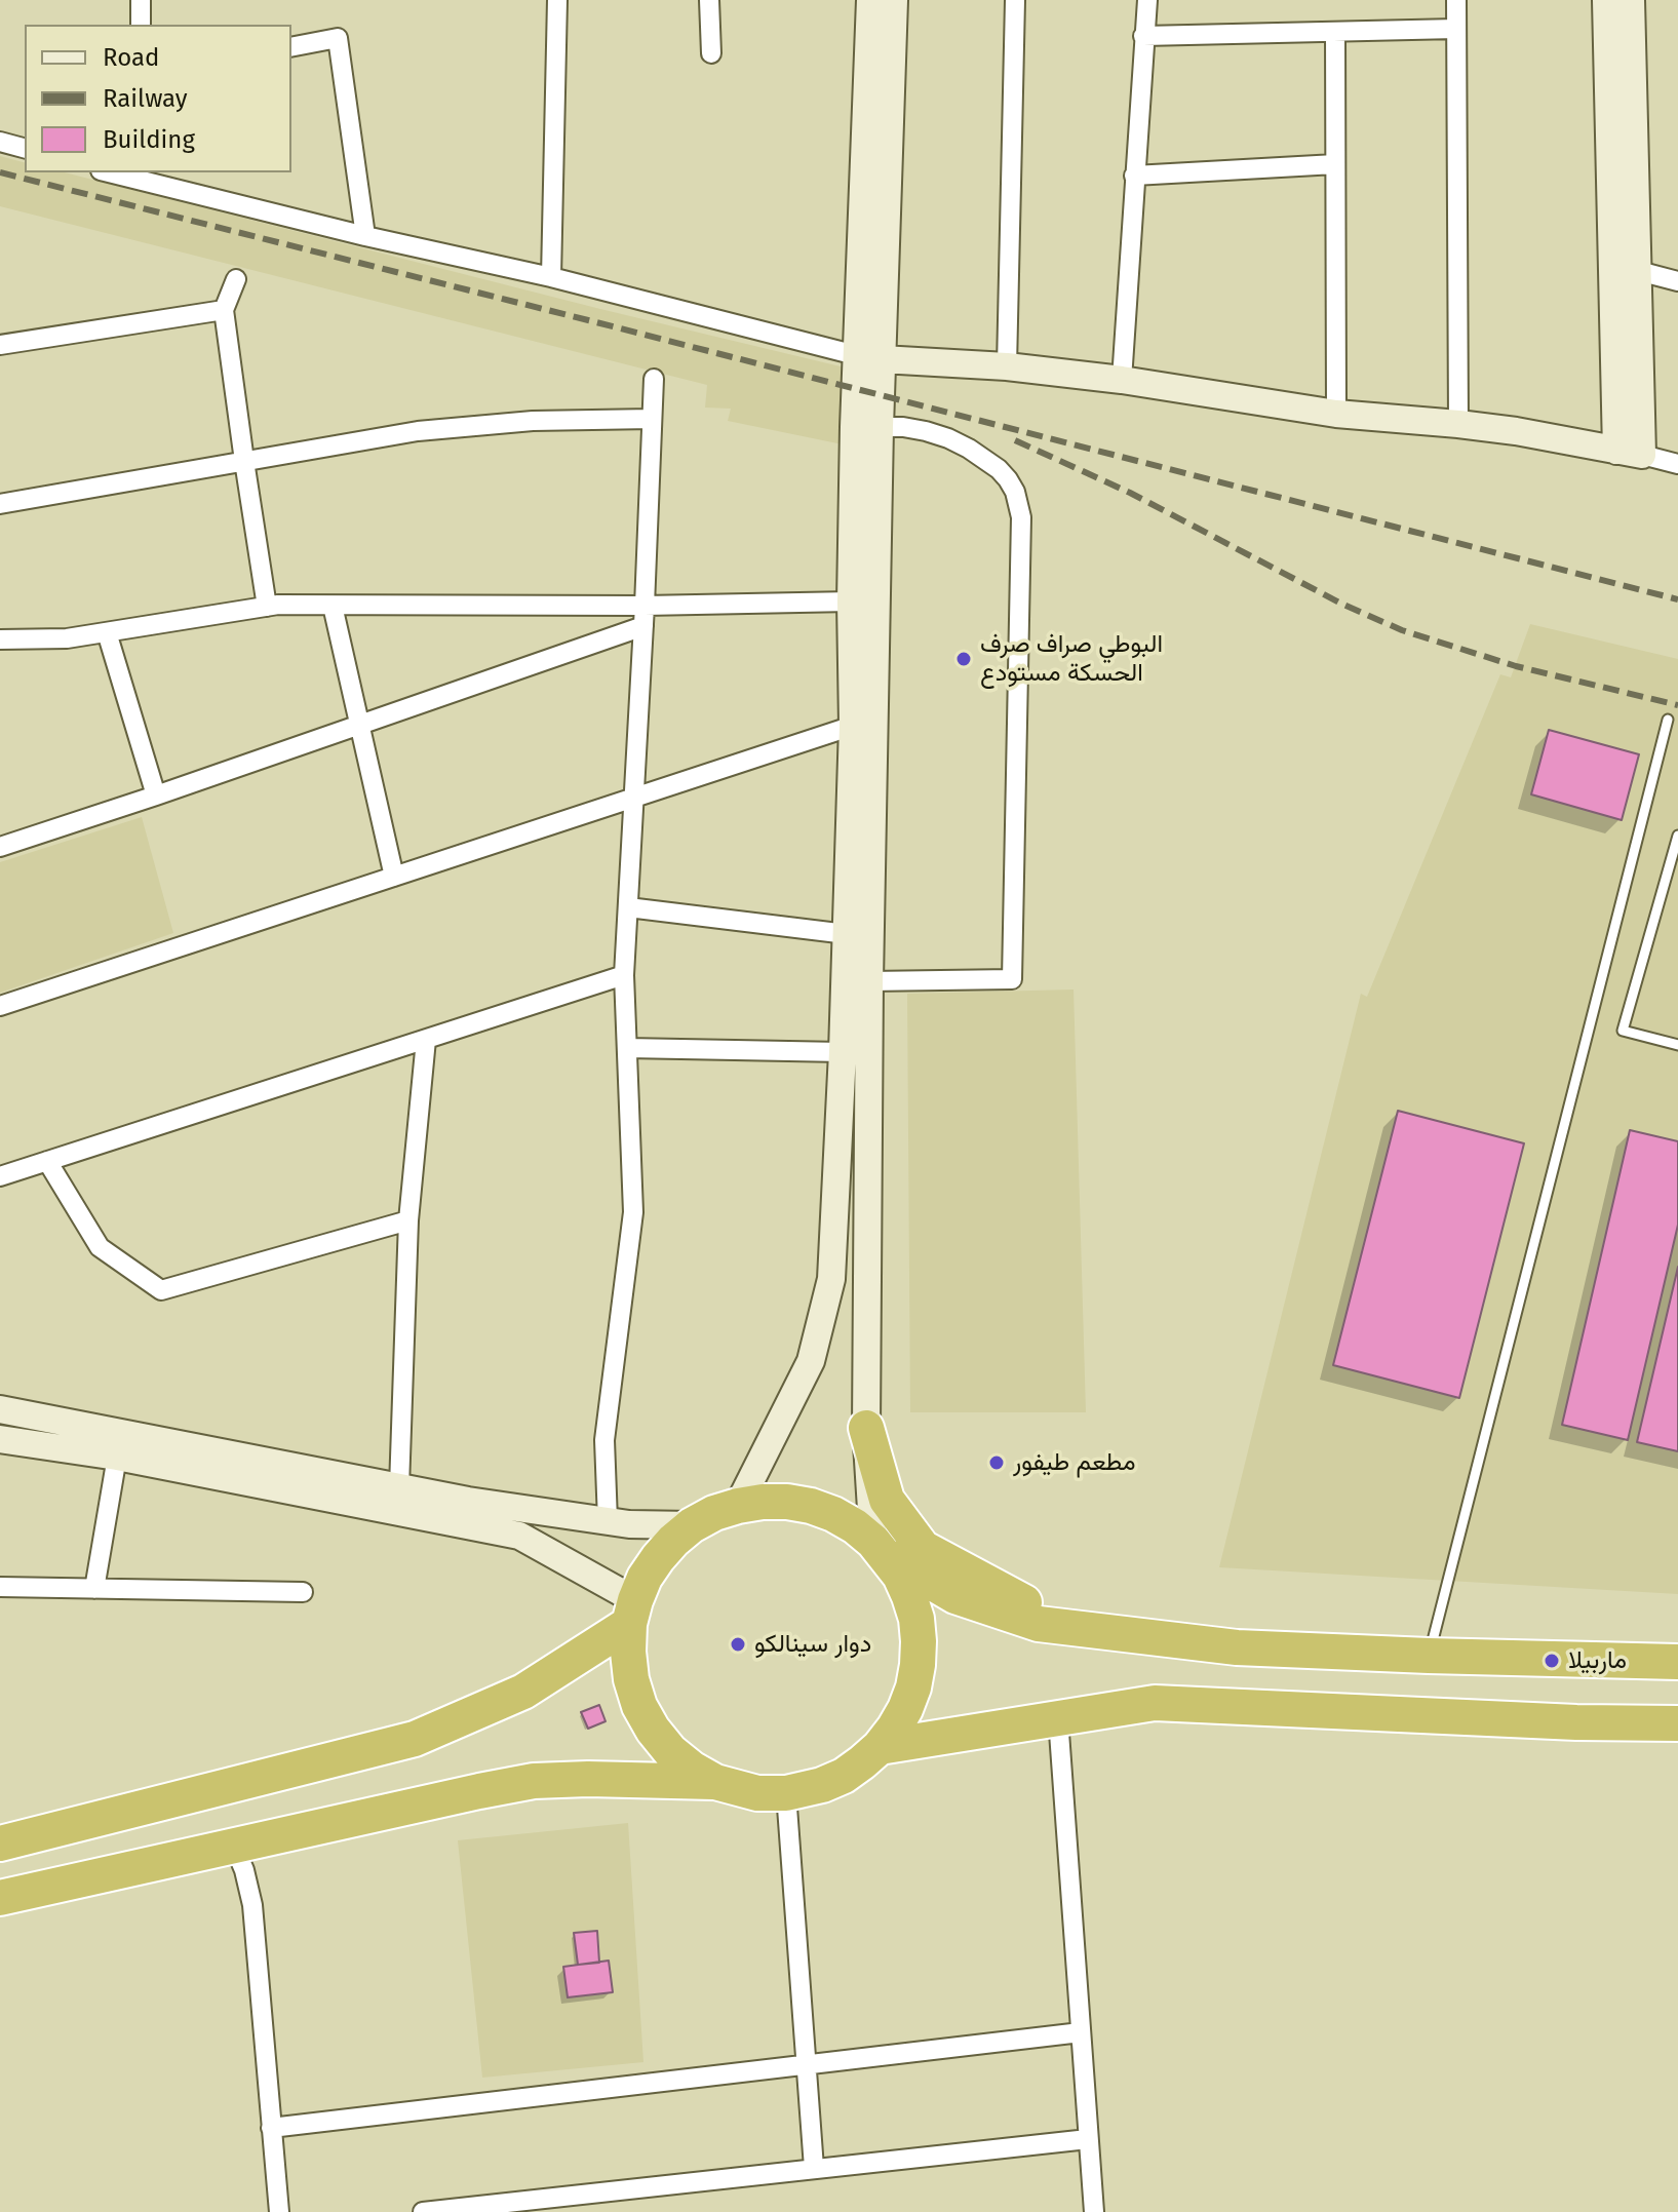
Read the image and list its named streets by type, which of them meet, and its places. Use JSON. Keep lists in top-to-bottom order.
{
  "places": [
    "البوطي صراف صرف الحسكة مستودع",
    "مطعم طيفور",
    "دوار سينالكو",
    "ماربيلا"
  ],
  "legend": ["Road", "Railway", "Building"]
}
